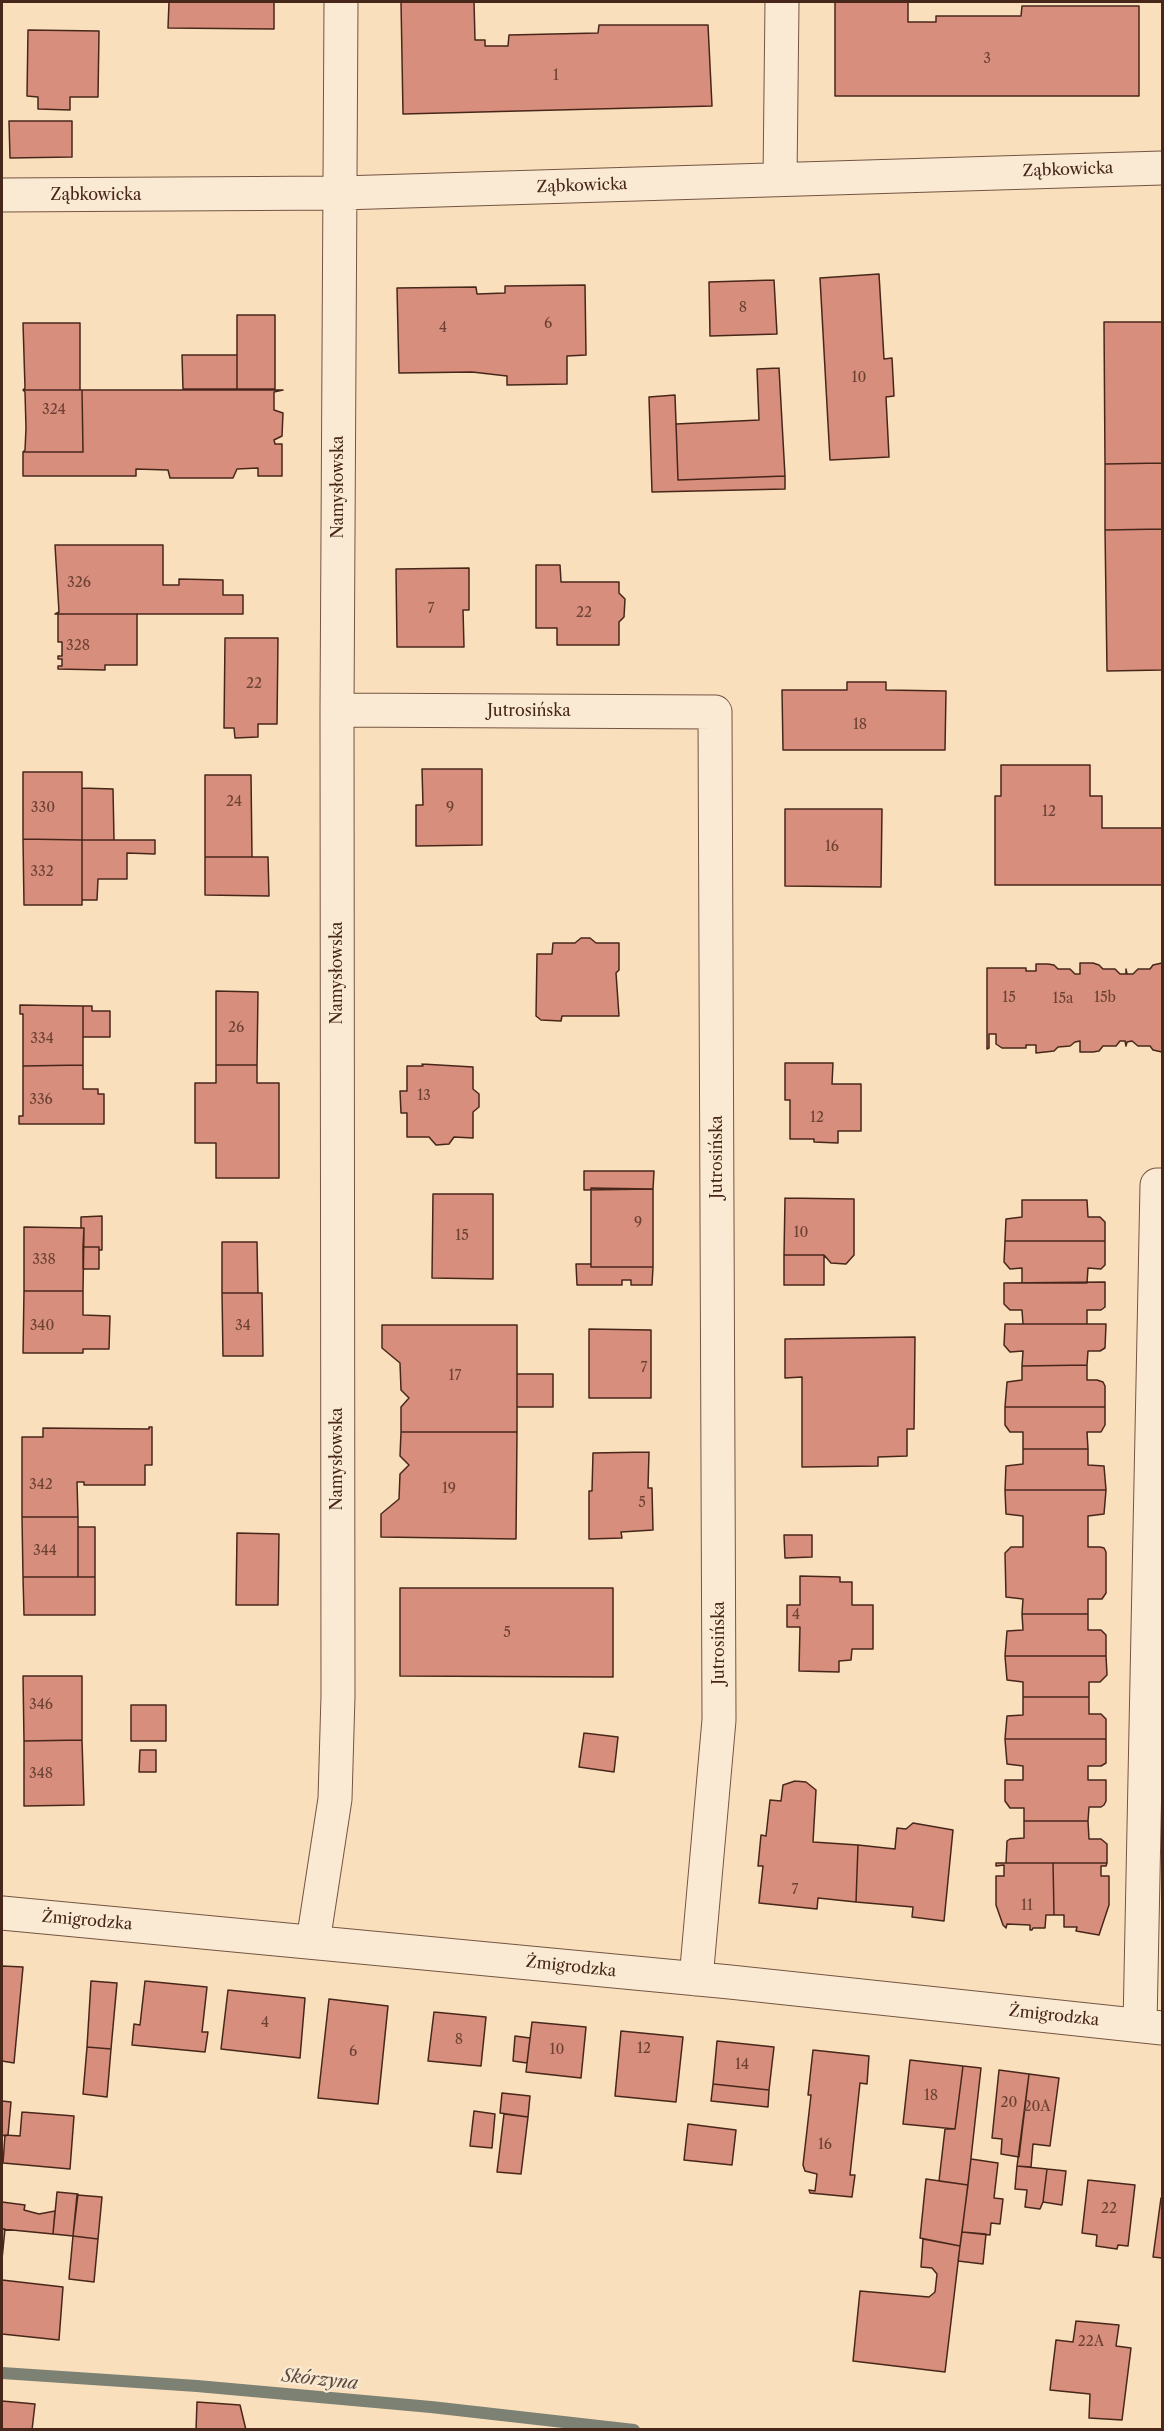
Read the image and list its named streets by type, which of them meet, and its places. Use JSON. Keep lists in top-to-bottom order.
{
  "streets": {
    "street": [
      "Ząbkowicka",
      "Namysłowska",
      "Jutrosińska",
      "Żmigrodzka"
    ]
  },
  "crossings": [
    ["Ząbkowicka", "Namysłowska"],
    ["Namysłowska", "Jutrosińska"],
    ["Namysłowska", "Żmigrodzka"],
    ["Jutrosińska", "Żmigrodzka"]
  ],
  "water": ["Skórzyna"],
  "house_numbers": [
    "3",
    "1",
    "8",
    "6",
    "4",
    "10",
    "324",
    "326",
    "7",
    "22",
    "328",
    "22",
    "18",
    "24",
    "330",
    "9",
    "12",
    "16",
    "332",
    "15",
    "15b",
    "15a",
    "26",
    "334",
    "13",
    "336",
    "12",
    "9",
    "10",
    "15",
    "338",
    "340",
    "34",
    "7",
    "17",
    "342",
    "19",
    "5",
    "344",
    "4",
    "5",
    "346",
    "348",
    "7",
    "11",
    "4",
    "8",
    "12",
    "10",
    "6",
    "14",
    "18",
    "20",
    "20A",
    "16",
    "22",
    "22A"
  ]
}
